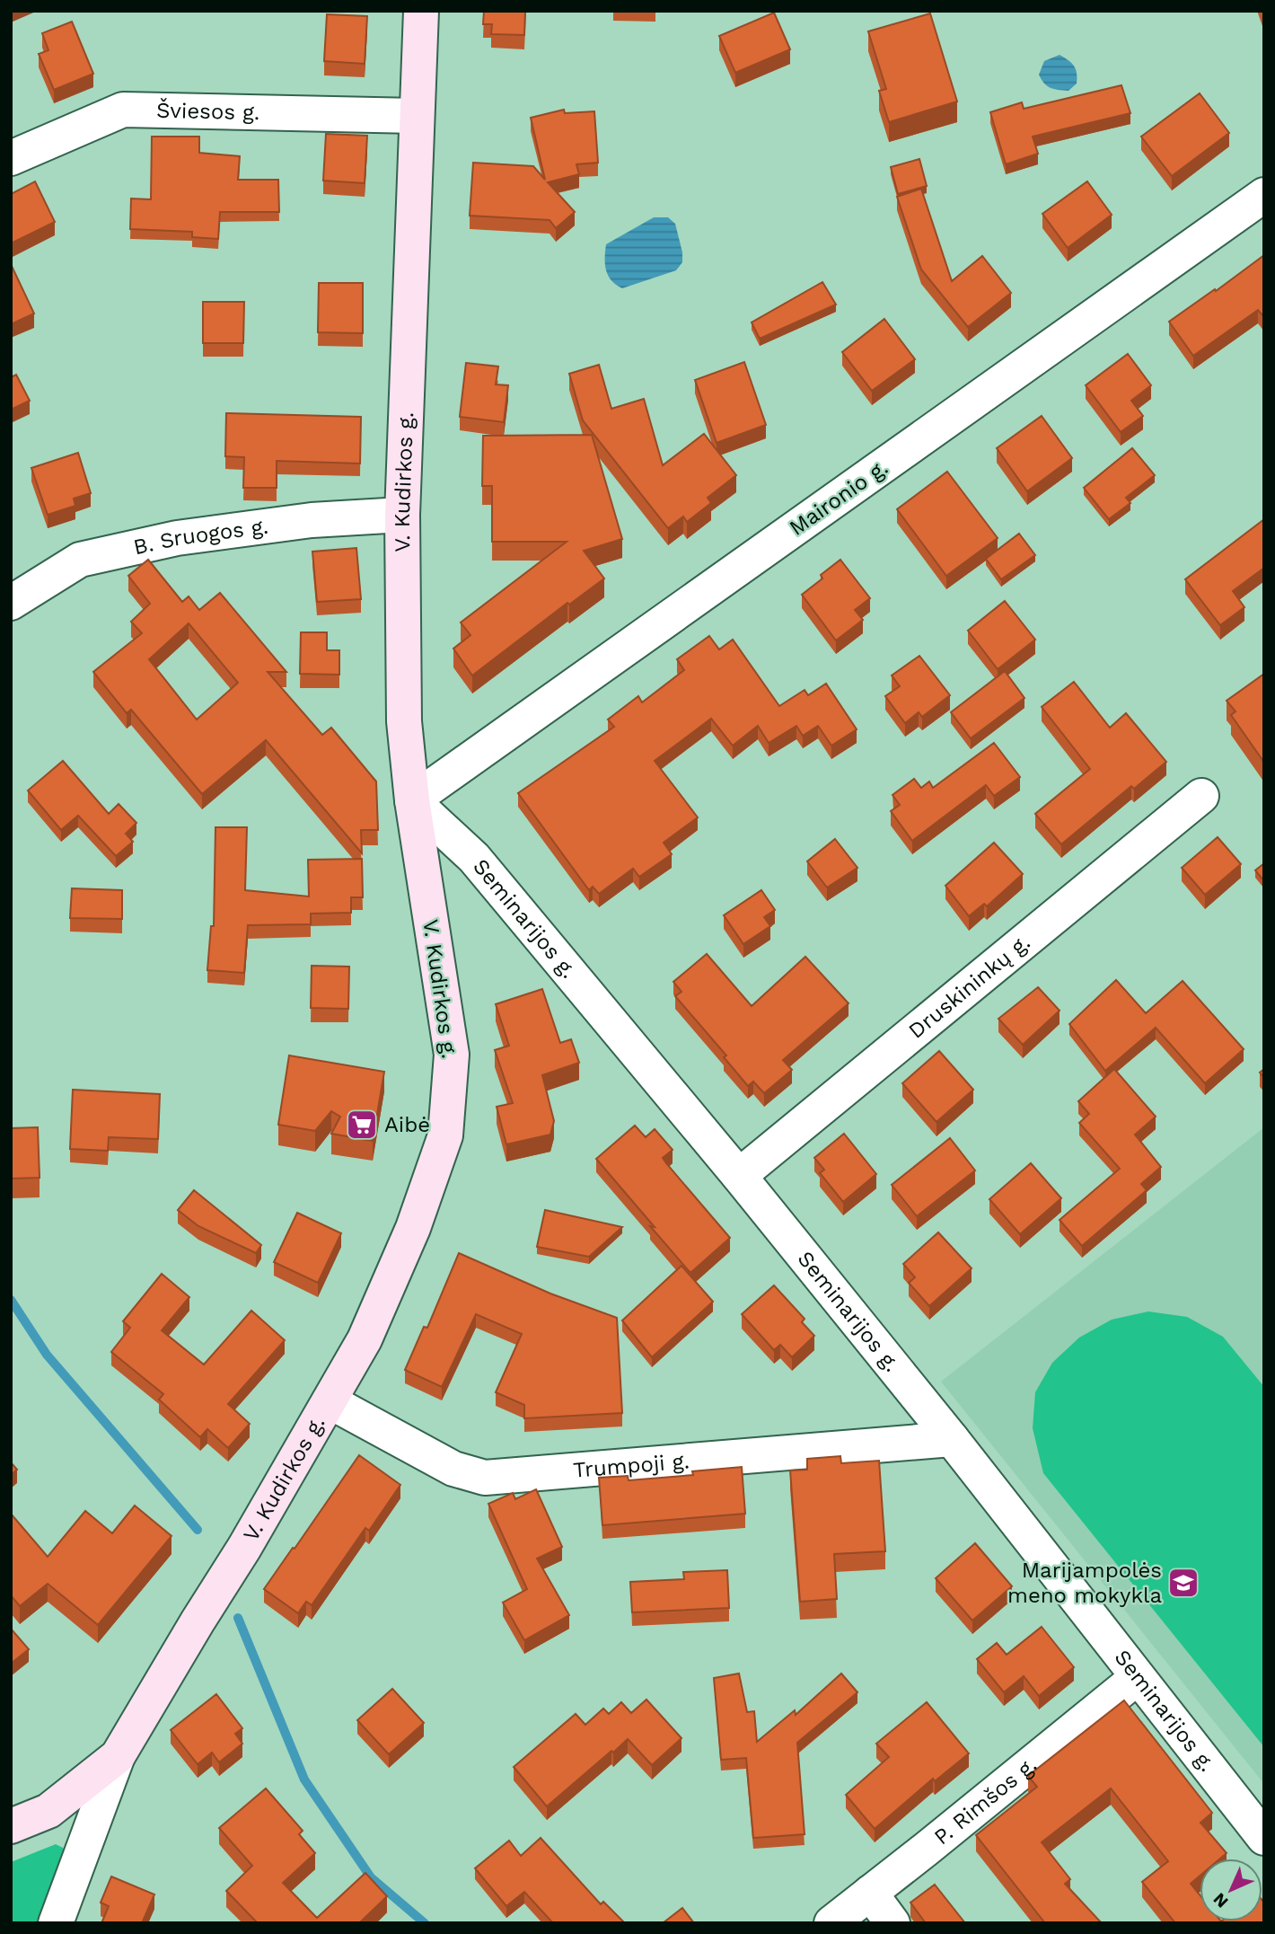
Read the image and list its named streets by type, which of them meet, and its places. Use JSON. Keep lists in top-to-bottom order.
{
  "streets": {
    "main road": ["V. Kudirkos g."],
    "street": [
      "Šviesos g.",
      "Maironio g.",
      "B. Sruogos g.",
      "Seminarijos g.",
      "Druskininkų g.",
      "Trumpoji g.",
      "P. Rimšos g."
    ]
  },
  "crossings": [
    ["Šviesos g.", "V. Kudirkos g."],
    ["V. Kudirkos g.", "Maironio g."],
    ["V. Kudirkos g.", "B. Sruogos g."],
    ["V. Kudirkos g.", "Seminarijos g."],
    ["V. Kudirkos g.", "Trumpoji g."],
    ["Maironio g.", "Seminarijos g."],
    ["Seminarijos g.", "Druskininkų g."],
    ["Seminarijos g.", "Trumpoji g."],
    ["Seminarijos g.", "P. Rimšos g."]
  ],
  "places": {
    "supermarket": ["Aibė"],
    "school or university": ["Marijampolės meno mokykla"]
  },
  "north": "bottom left"
}
